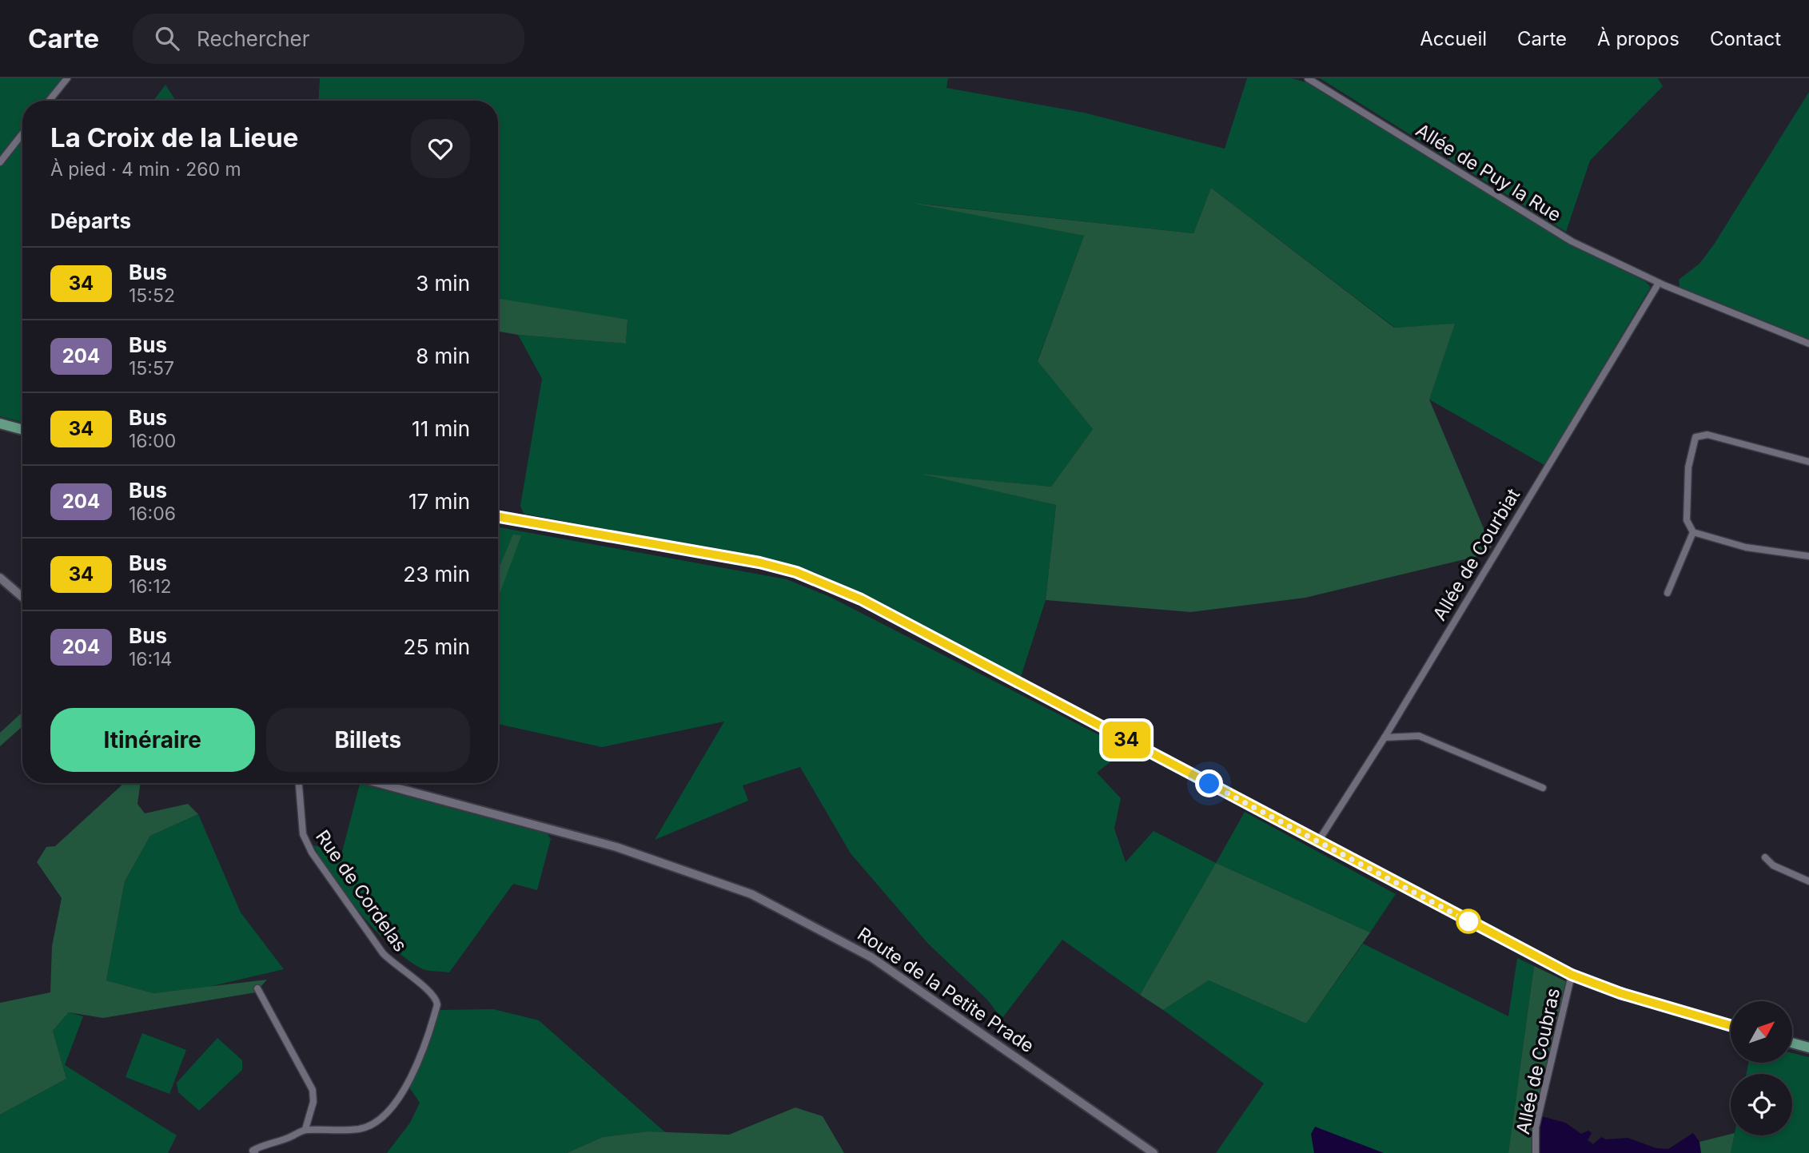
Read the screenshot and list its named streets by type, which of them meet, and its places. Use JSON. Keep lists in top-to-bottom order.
{
  "streets": {
    "street": [
      "Allée de Puy la Rue",
      "Allée de Courbiat",
      "Rue de Cordelas",
      "Route de la Petite Prade",
      "Allée de Coubras"
    ]
  },
  "crossings": [
    ["Allée de Puy la Rue", "Allée de Courbiat"]
  ],
  "lines": ["bus line 34"],
  "north": "top right",
  "page": {
    "header": "Carte",
    "search": "Rechercher",
    "nav": [
      "Accueil",
      "Carte",
      "À propos",
      "Contact"
    ],
    "on_map": "34",
    "heading": [
      ["La Croix de la Lieue", "À pied · 4 min · 260 m"],
      "Départs"
    ],
    "list": [
      {
        "mark": "34",
        "name": "Bus",
        "note": "15:52",
        "value": "3 min"
      },
      {
        "mark": "204",
        "name": "Bus",
        "note": "15:57",
        "value": "8 min"
      },
      {
        "mark": "34",
        "name": "Bus",
        "note": "16:00",
        "value": "11 min"
      },
      {
        "mark": "204",
        "name": "Bus",
        "note": "16:06",
        "value": "17 min"
      },
      {
        "mark": "34",
        "name": "Bus",
        "note": "16:12",
        "value": "23 min"
      },
      {
        "mark": "204",
        "name": "Bus",
        "note": "16:14",
        "value": "25 min"
      }
    ],
    "buttons": ["Itinéraire", "Billets"]
  }
}
